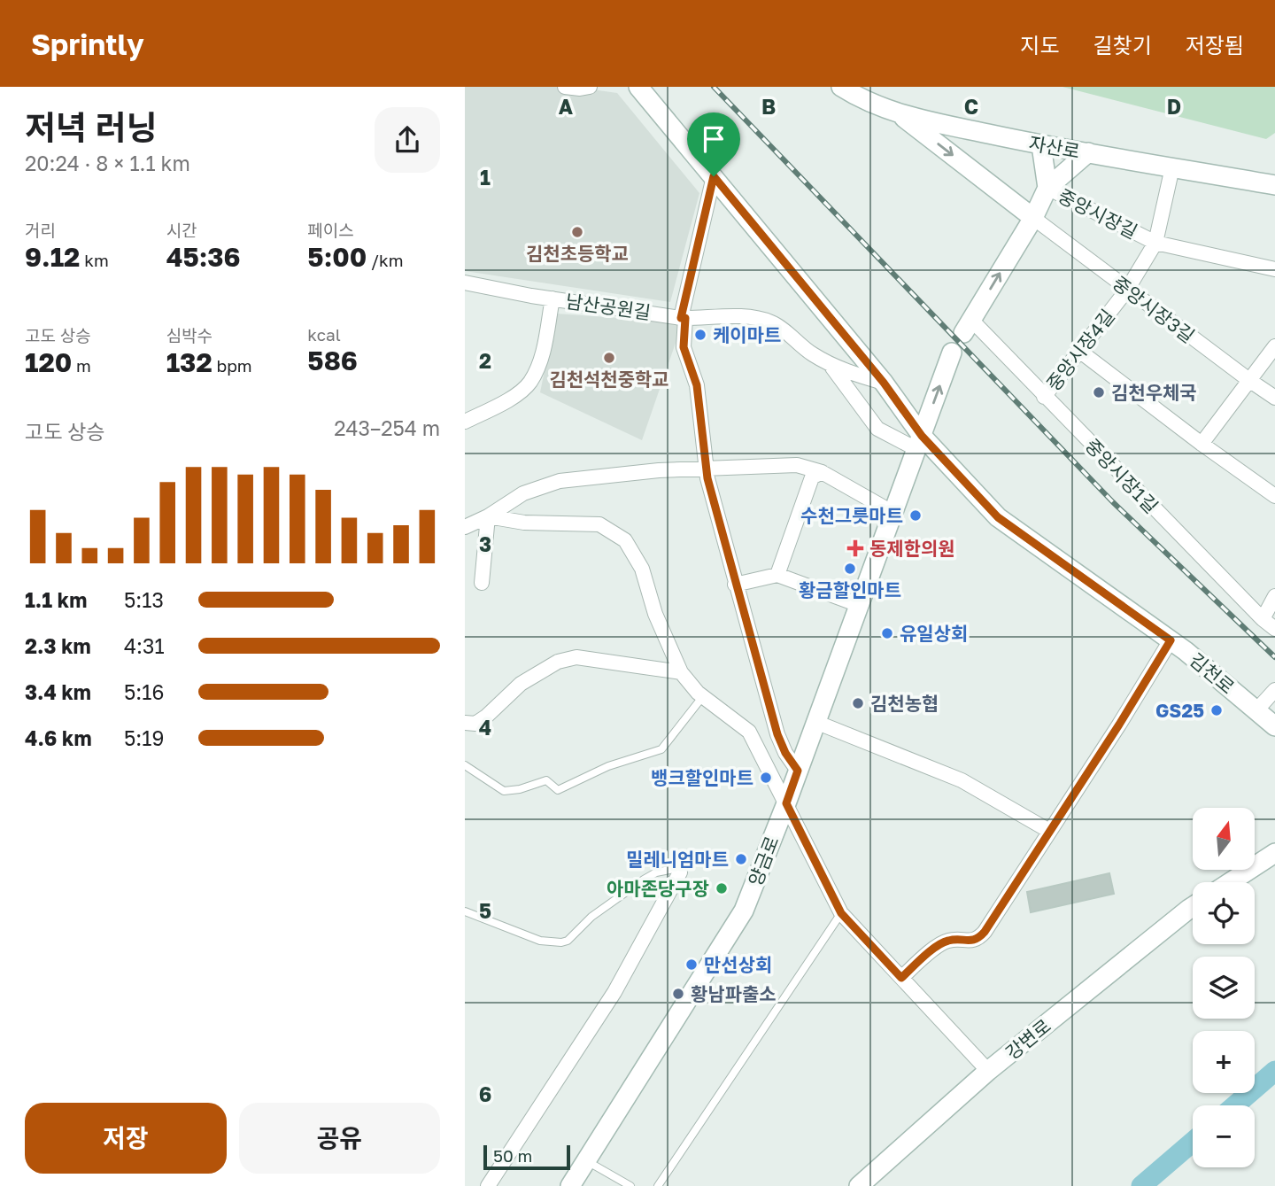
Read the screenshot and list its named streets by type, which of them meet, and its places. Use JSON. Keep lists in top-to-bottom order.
{
  "streets": {
    "street": [
      "자산로",
      "중앙시장길",
      "남산공원길",
      "중앙시장3길",
      "중앙시장4길",
      "중앙시장1길",
      "김천로",
      "양금로",
      "강변로"
    ]
  },
  "crossings": [
    ["자산로", "중앙시장4길"],
    ["중앙시장길", "중앙시장3길"],
    ["중앙시장길", "중앙시장4길"],
    ["중앙시장길", "중앙시장1길"],
    ["남산공원길", "김천로"],
    ["중앙시장3길", "중앙시장4길"],
    ["중앙시장4길", "중앙시장1길"],
    ["김천로", "양금로"]
  ],
  "places": {
    "other": [
      "김천초등학교",
      "케이마트",
      "김천석천중학교",
      "김천우체국",
      "수천그릇마트",
      "황금할인마트",
      "유일상회",
      "김천농협",
      "GS25",
      "뱅크할인마트",
      "밀레니엄마트",
      "아마존당구장",
      "만선상회",
      "황남파출소"
    ],
    "health": ["동제한의원"]
  },
  "scale_bar": "50 m",
  "north": "top",
  "page": {
    "header": "Sprintly",
    "nav": ["지도", "길찾기", "저장됨"],
    "heading": ["저녁 러닝", "20:24 · 8 × 1.1 km"],
    "stats": [
      ["거리", "9.12 km"],
      ["시간", "45:36"],
      ["페이스", "5:00 /km"],
      ["고도 상승", "120 m"],
      ["심박수", "132 bpm"],
      ["kcal", "586"]
    ],
    "chart": ["고도 상승", "243–254 m"],
    "list": [
      {
        "name": "1.1 km",
        "note": "5:13"
      },
      {
        "name": "2.3 km",
        "note": "4:31"
      },
      {
        "name": "3.4 km",
        "note": "5:16"
      },
      {
        "name": "4.6 km",
        "note": "5:19"
      }
    ],
    "map_buttons": ["+", "−"],
    "buttons": ["저장", "공유"],
    "scale": "50 m"
  },
  "grid": {
    "columns": [
      "A",
      "B",
      "C",
      "D"
    ],
    "rows": [
      "1",
      "2",
      "3",
      "4",
      "5",
      "6"
    ]
  }
}
